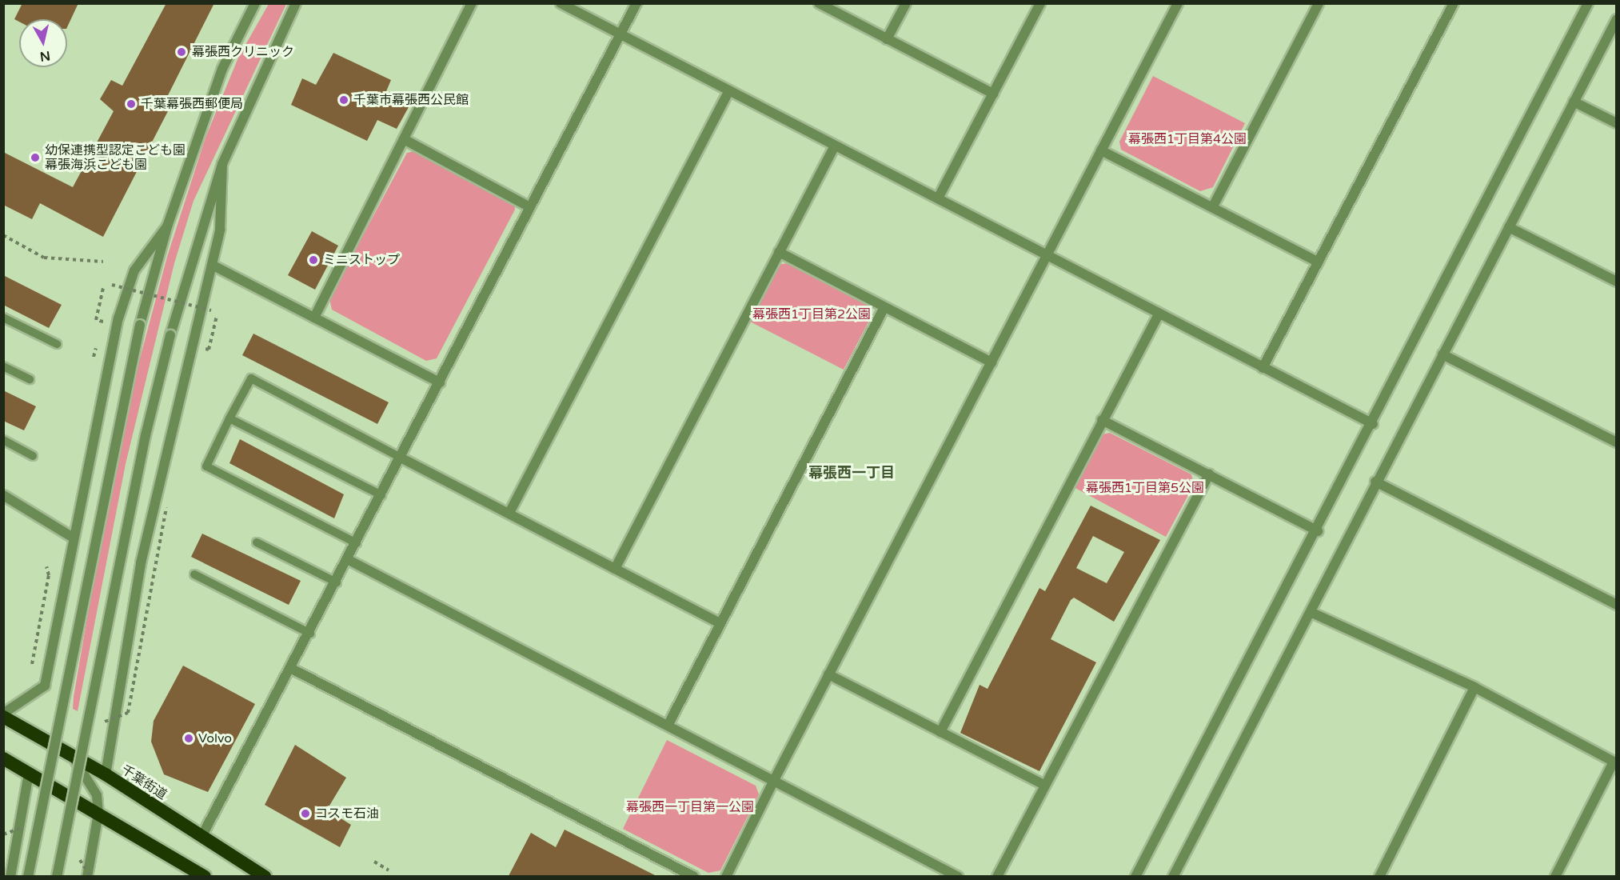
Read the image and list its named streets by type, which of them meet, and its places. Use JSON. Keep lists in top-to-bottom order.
{
  "streets": {
    "highway": ["千葉街道"]
  },
  "districts": ["幕張西一丁目"],
  "parks": [
    "幕張西1丁目第4公園",
    "幕張西1丁目第2公園",
    "幕張西1丁目第5公園",
    "幕張西一丁目第一公園"
  ],
  "places": [
    "幕張西クリニック",
    "千葉市幕張西公民館",
    "千葉幕張西郵便局",
    "幼保連携型認定こども園 幕張海浜こども園",
    "ミニストップ",
    "Volvo",
    "コスモ石油"
  ],
  "north": "bottom"
}
